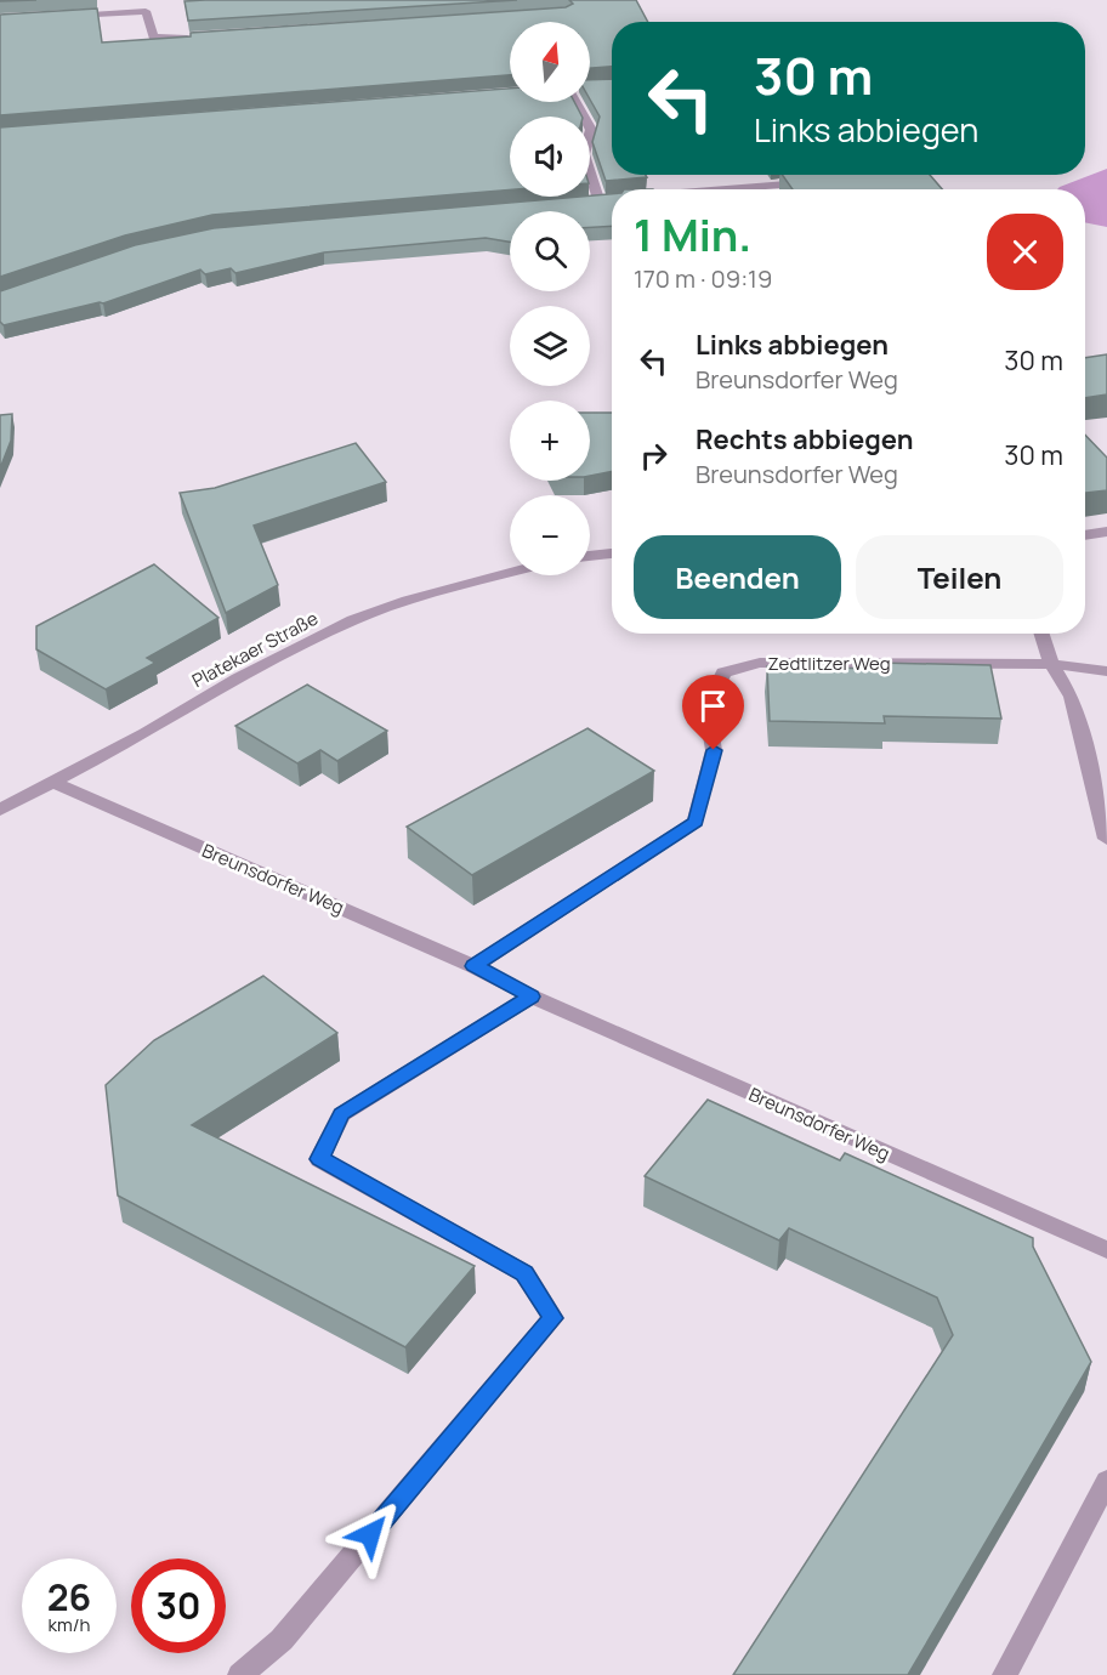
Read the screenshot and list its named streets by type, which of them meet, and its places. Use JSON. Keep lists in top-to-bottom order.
{
  "streets": {
    "street": ["Platekaer Straße", "Zedtlitzer Weg", "Breunsdorfer Weg"]
  },
  "crossings": [
    ["Platekaer Straße", "Breunsdorfer Weg"],
    ["Zedtlitzer Weg", "Breunsdorfer Weg"]
  ],
  "north": "top",
  "page": {
    "map_buttons": ["+", "−"],
    "turn": ["30 m", "Links abbiegen"],
    "heading": ["1 Min.", "170 m · 09:19"],
    "list": [
      {
        "name": "Links abbiegen",
        "note": "Breunsdorfer Weg",
        "value": "30 m"
      },
      {
        "name": "Rechts abbiegen",
        "note": "Breunsdorfer Weg",
        "value": "30 m"
      }
    ],
    "buttons": ["Beenden", "Teilen"],
    "speed": "26 km/h",
    "limit": "30"
  }
}
